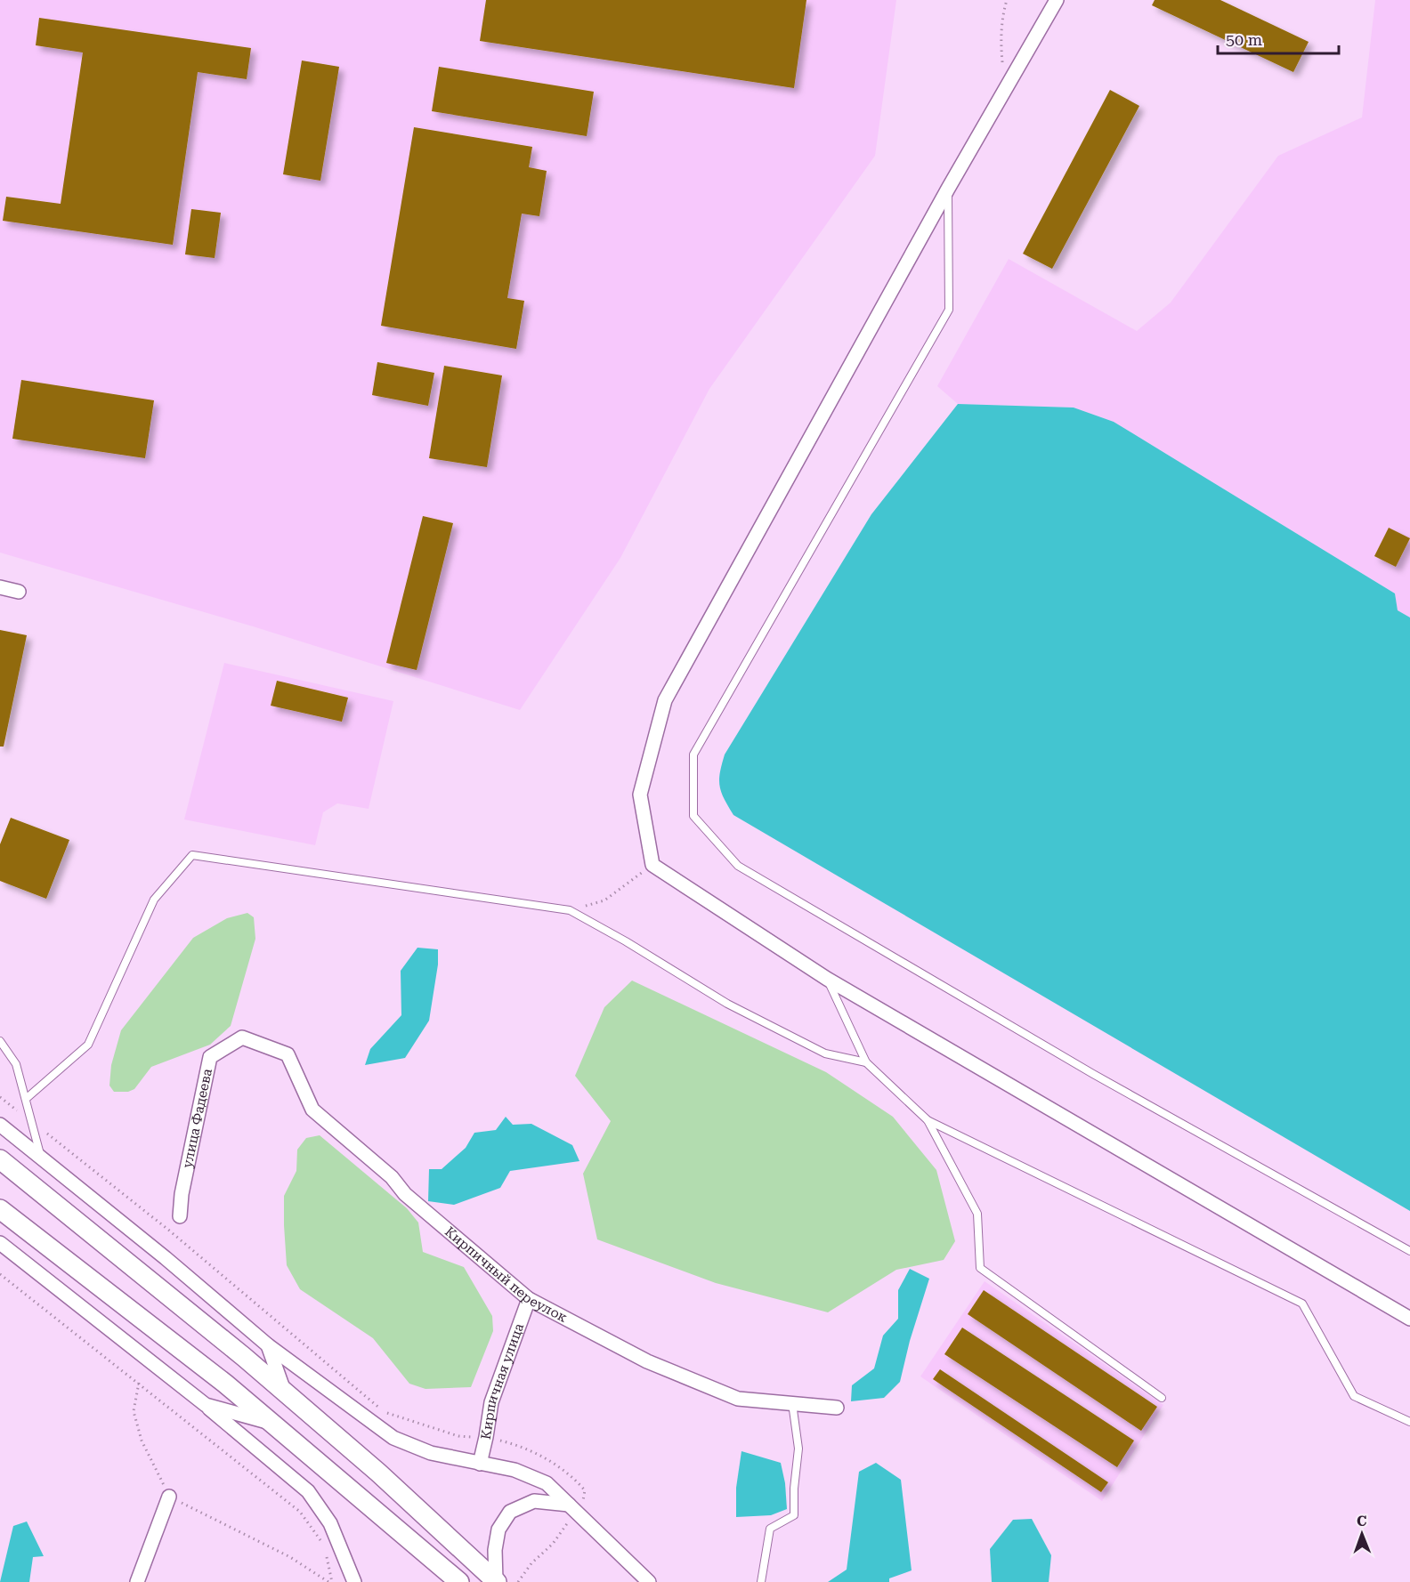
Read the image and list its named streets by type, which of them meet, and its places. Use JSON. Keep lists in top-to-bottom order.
{
  "streets": {
    "street": ["улица Фадеева", "Кирпичный переулок", "Кирпичная улица"]
  },
  "crossings": [
    ["улица Фадеева", "Кирпичный переулок"],
    ["Кирпичный переулок", "Кирпичная улица"]
  ],
  "scale_bar": "50 m",
  "north": "top"
}
